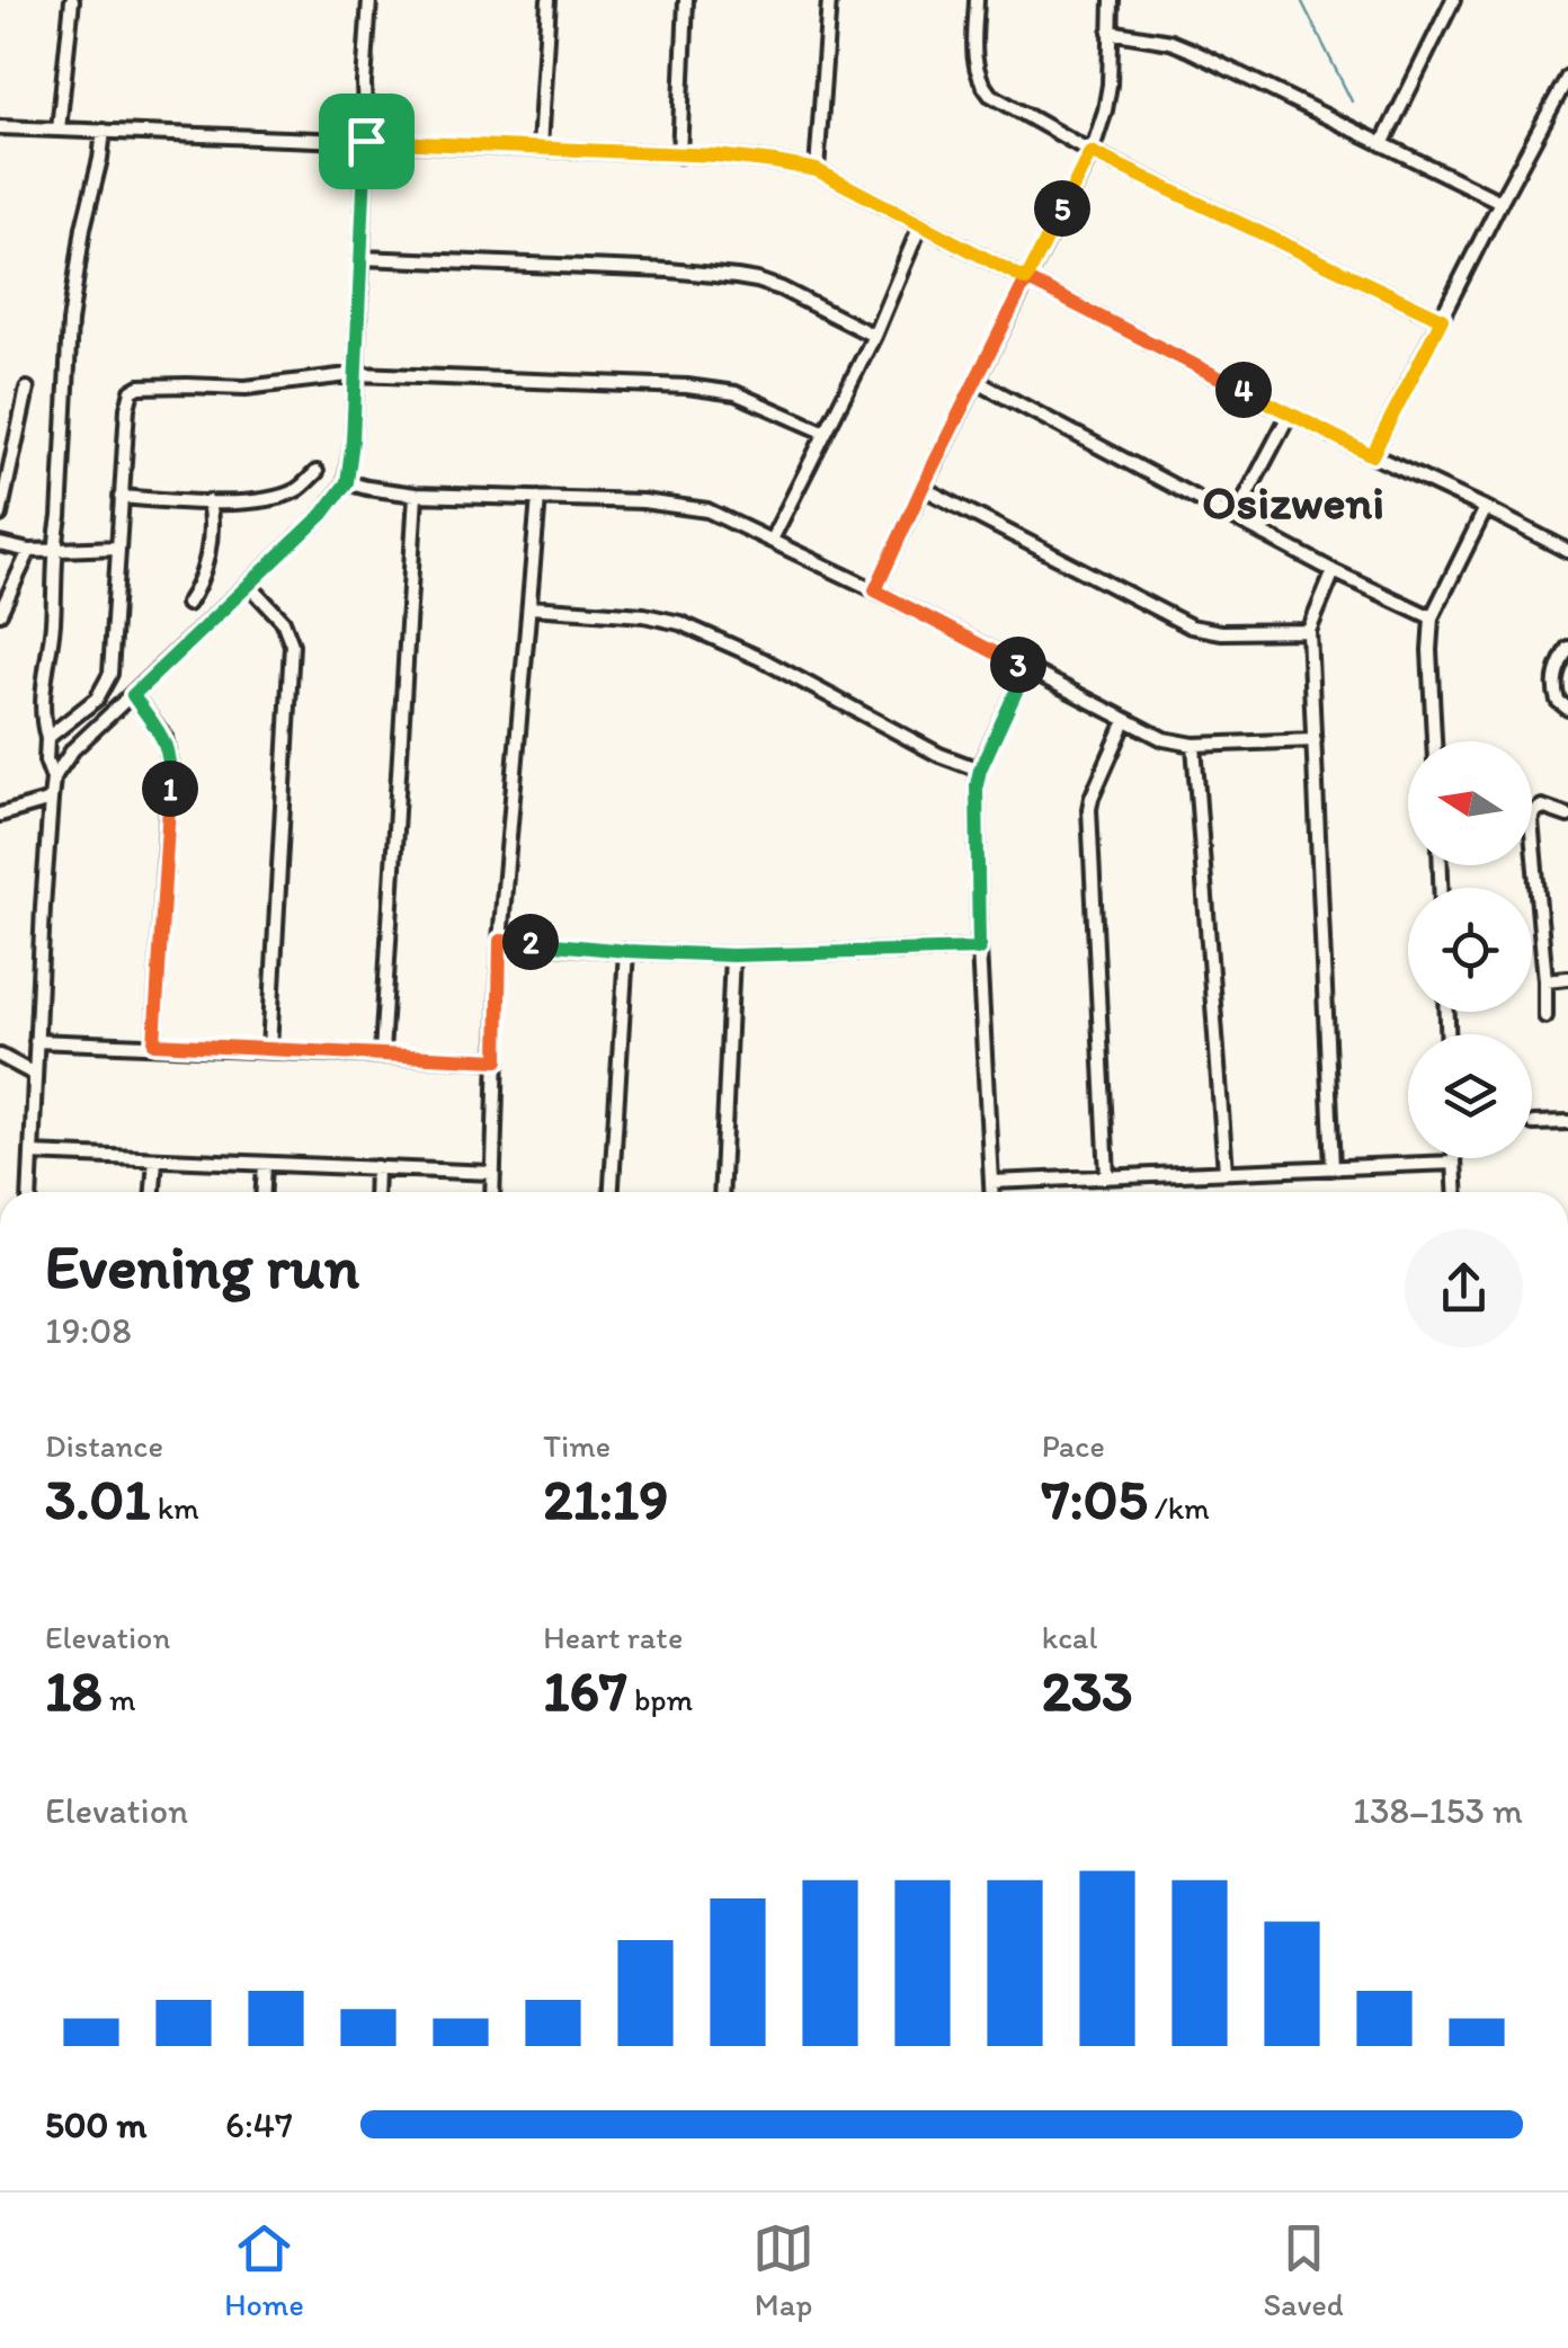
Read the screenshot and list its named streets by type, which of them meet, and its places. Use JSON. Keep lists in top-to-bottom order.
{
  "districts": ["Osizweni"],
  "north": "left",
  "page": {
    "pins": [
      "5",
      "4",
      "3",
      "1",
      "2"
    ],
    "heading": ["Evening run", "19:08"],
    "stats": [
      ["Distance", "3.01 km"],
      ["Time", "21:19"],
      ["Pace", "7:05 /km"],
      ["Elevation", "18 m"],
      ["Heart rate", "167 bpm"],
      ["kcal", "233"]
    ],
    "chart": ["Elevation", "138–153 m"],
    "list": [
      {
        "name": "500 m",
        "note": "6:47"
      }
    ],
    "tabs": ["Home", "Map", "Saved"]
  }
}
